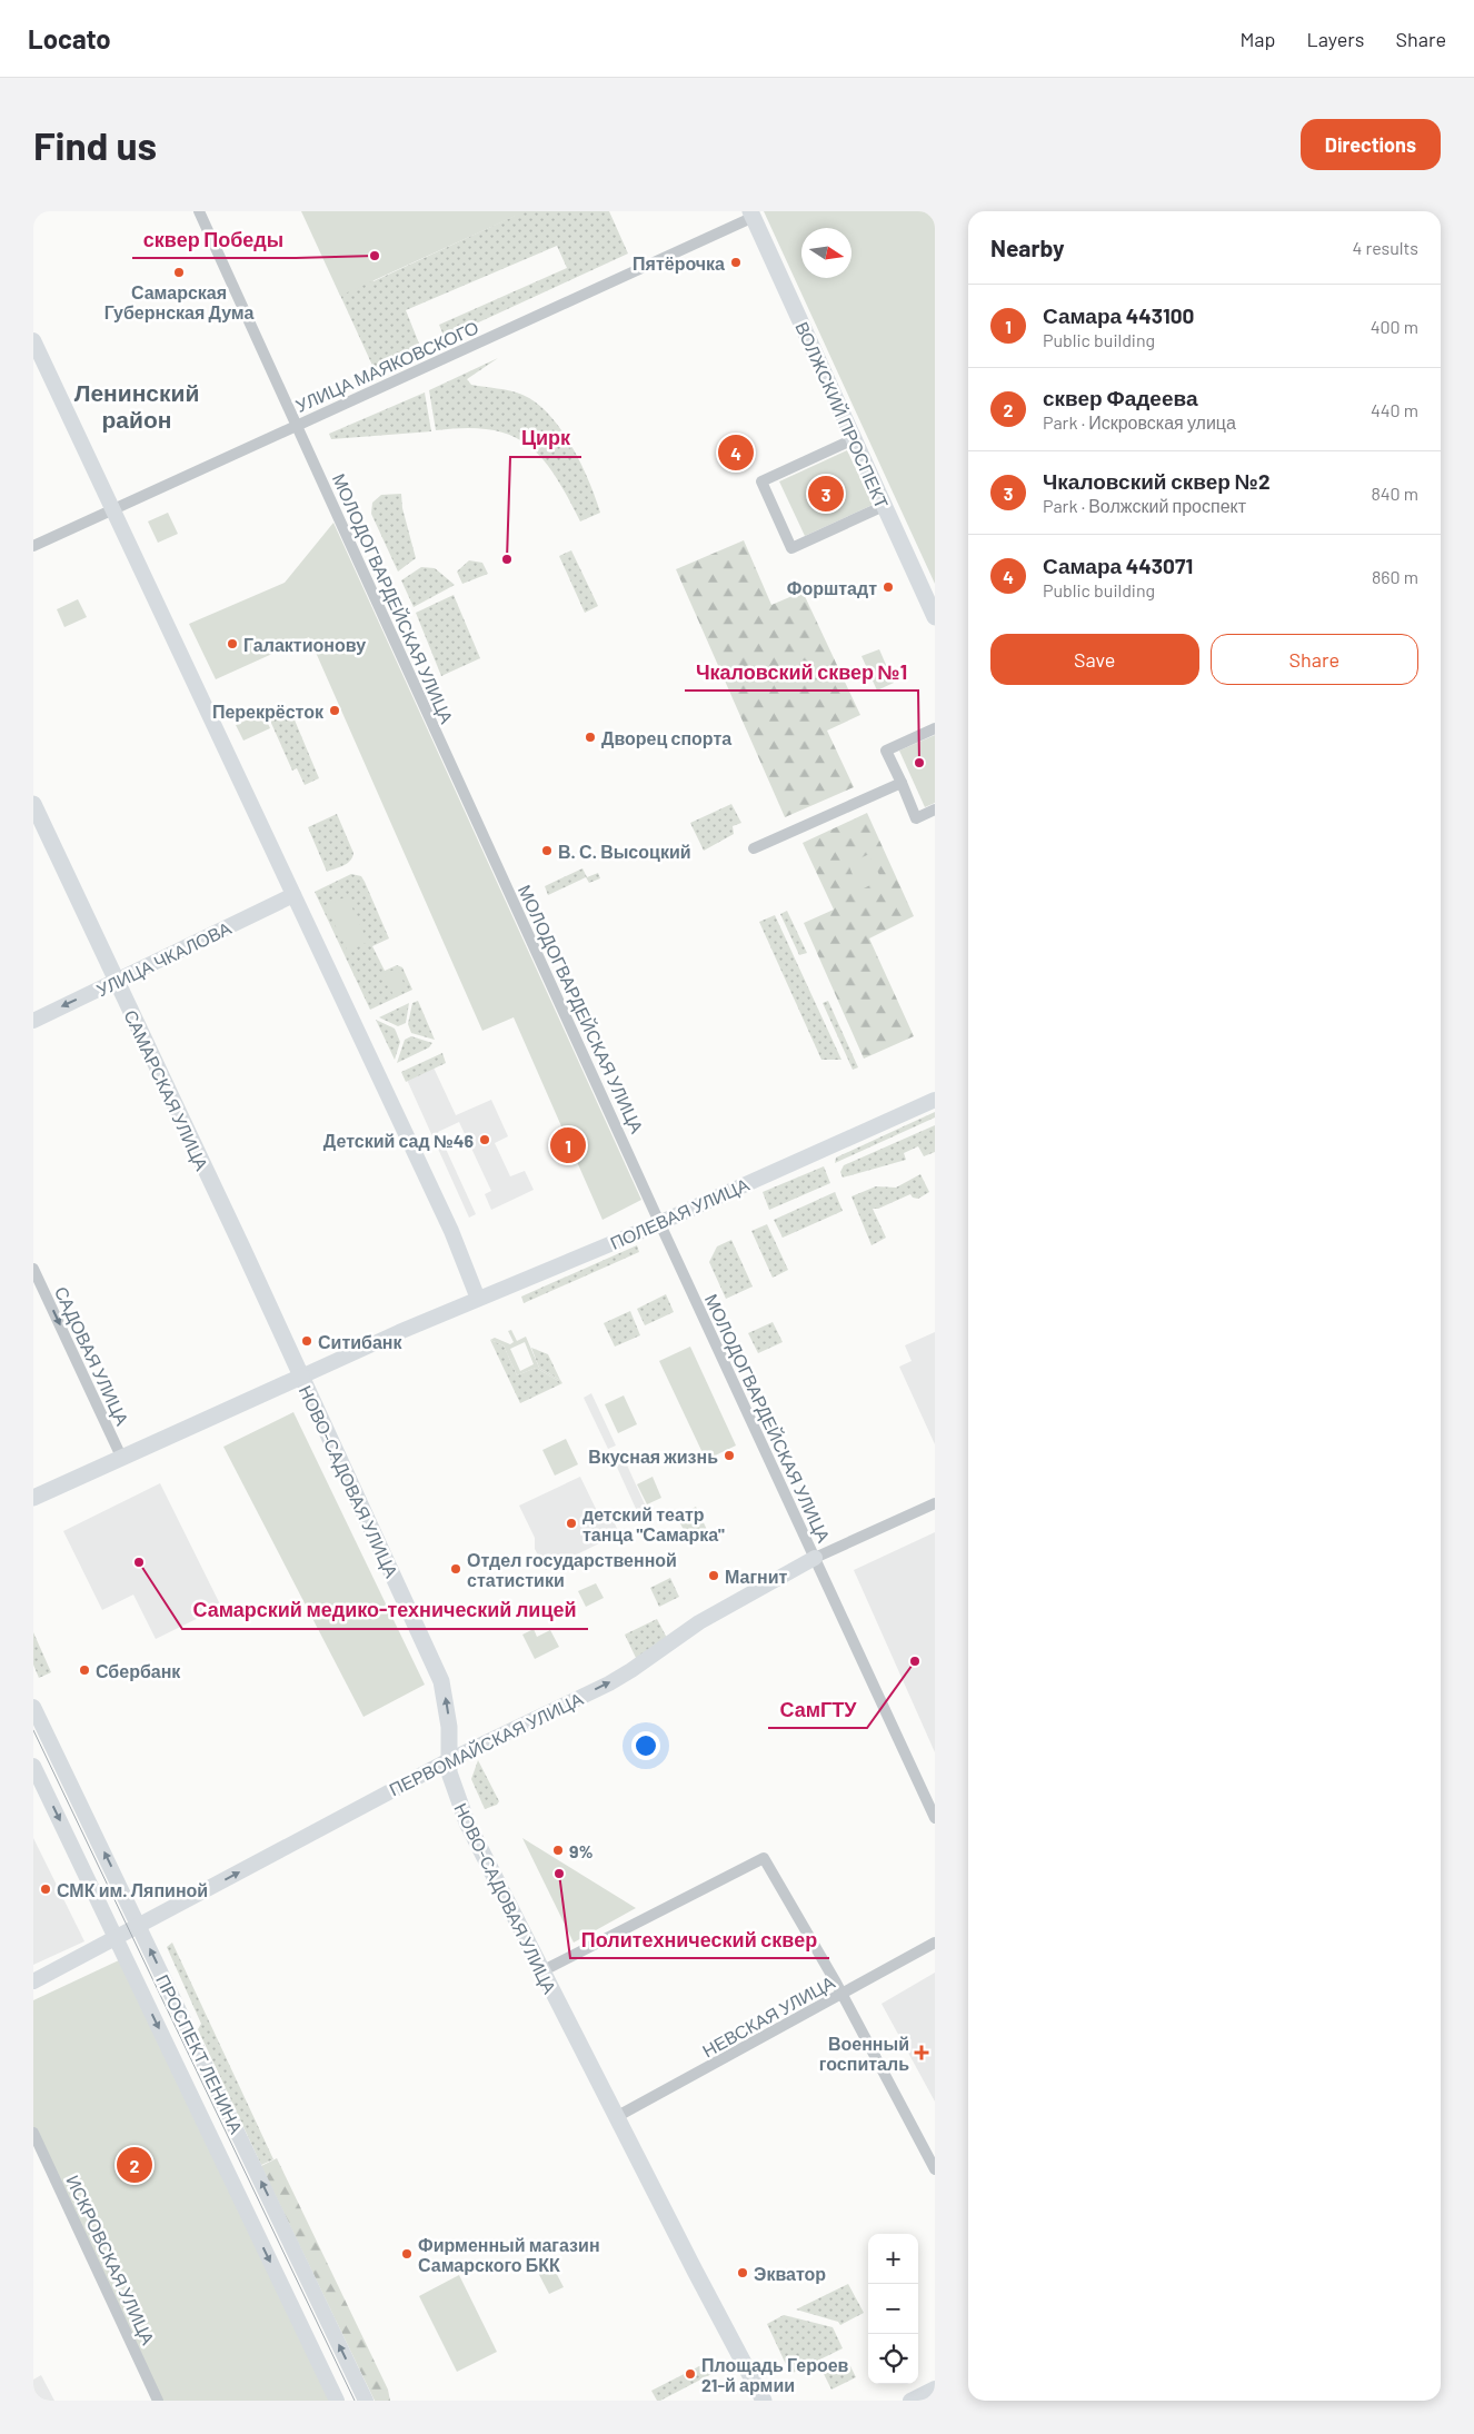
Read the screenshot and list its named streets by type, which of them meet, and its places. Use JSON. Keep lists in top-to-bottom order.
{
  "streets": {
    "main road": ["ВОЛЖСКИЙ ПРОСПЕКТ", "САМАРСКАЯ УЛИЦА", "НОВО-САДОВАЯ УЛИЦА"],
    "street": [
      "УЛИЦА МАЯКОВСКОГО",
      "МОЛОДОГВАРДЕЙСКАЯ УЛИЦА",
      "УЛИЦА ЧКАЛОВА",
      "ПОЛЕВАЯ УЛИЦА",
      "САДОВАЯ УЛИЦА",
      "ПЕРВОМАЙСКАЯ УЛИЦА",
      "НЕВСКАЯ УЛИЦА",
      "ПРОСПЕКТ ЛЕНИНА",
      "ИСКРОВСКАЯ УЛИЦА"
    ]
  },
  "crossings": [
    ["УЛИЦА МАЯКОВСКОГО", "ВОЛЖСКИЙ ПРОСПЕКТ"],
    ["УЛИЦА МАЯКОВСКОГО", "МОЛОДОГВАРДЕЙСКАЯ УЛИЦА"],
    ["МОЛОДОГВАРДЕЙСКАЯ УЛИЦА", "ПОЛЕВАЯ УЛИЦА"],
    ["МОЛОДОГВАРДЕЙСКАЯ УЛИЦА", "ПЕРВОМАЙСКАЯ УЛИЦА"],
    ["УЛИЦА ЧКАЛОВА", "САМАРСКАЯ УЛИЦА"],
    ["САМАРСКАЯ УЛИЦА", "ПОЛЕВАЯ УЛИЦА"],
    ["САМАРСКАЯ УЛИЦА", "НОВО-САДОВАЯ УЛИЦА"],
    ["ПОЛЕВАЯ УЛИЦА", "НОВО-САДОВАЯ УЛИЦА"],
    ["НОВО-САДОВАЯ УЛИЦА", "ПЕРВОМАЙСКАЯ УЛИЦА"],
    ["НОВО-САДОВАЯ УЛИЦА", "НЕВСКАЯ УЛИЦА"],
    ["ПЕРВОМАЙСКАЯ УЛИЦА", "ПРОСПЕКТ ЛЕНИНА"]
  ],
  "one_way": ["САДОВАЯ УЛИЦА", "НОВО-САДОВАЯ УЛИЦА", "ПЕРВОМАЙСКАЯ УЛИЦА"],
  "districts": ["Ленинский район"],
  "places": {
    "other": [
      "сквер Победы",
      "Пятёрочка",
      "Самарская Губернская Дума",
      "Цирк",
      "Форштадт",
      "Галактионову",
      "Перекрёсток",
      "Дворец спорта",
      "Чкаловский сквер №1",
      "В. С. Высоцкий",
      "Детский сад №46",
      "Ситибанк",
      "Вкусная жизнь",
      "детский театр танца \"Самарка\"",
      "Самарский медико-технический лицей",
      "Отдел государственной статистики",
      "Магнит",
      "СамГТУ",
      "Сбербанк",
      "9%",
      "Политехнический сквер",
      "СМК им. Ляпиной",
      "Фирменный магазин Самарского БКК",
      "Экватор",
      "Площадь Героев 21-й армии"
    ],
    "health": ["Военный госпиталь"]
  },
  "north": "right",
  "page": {
    "header": "Locato",
    "nav": ["Map", "Layers", "Share"],
    "buttons": [
      "Directions",
      ["Save", "Share"]
    ],
    "title": "Find us",
    "heading": ["Nearby", "4 results"],
    "list": [
      {
        "mark": "1",
        "name": "Самара 443100",
        "note": "Public building",
        "value": "400 m"
      },
      {
        "mark": "2",
        "name": "сквер Фадеева",
        "note": "Park · Искровская улица",
        "value": "440 m"
      },
      {
        "mark": "3",
        "name": "Чкаловский сквер №2",
        "note": "Park · Волжский проспект",
        "value": "840 m"
      },
      {
        "mark": "4",
        "name": "Самара 443071",
        "note": "Public building",
        "value": "860 m"
      }
    ],
    "pins": [
      "4",
      "3",
      "1",
      "2"
    ],
    "map_buttons": ["+", "−"]
  }
}
